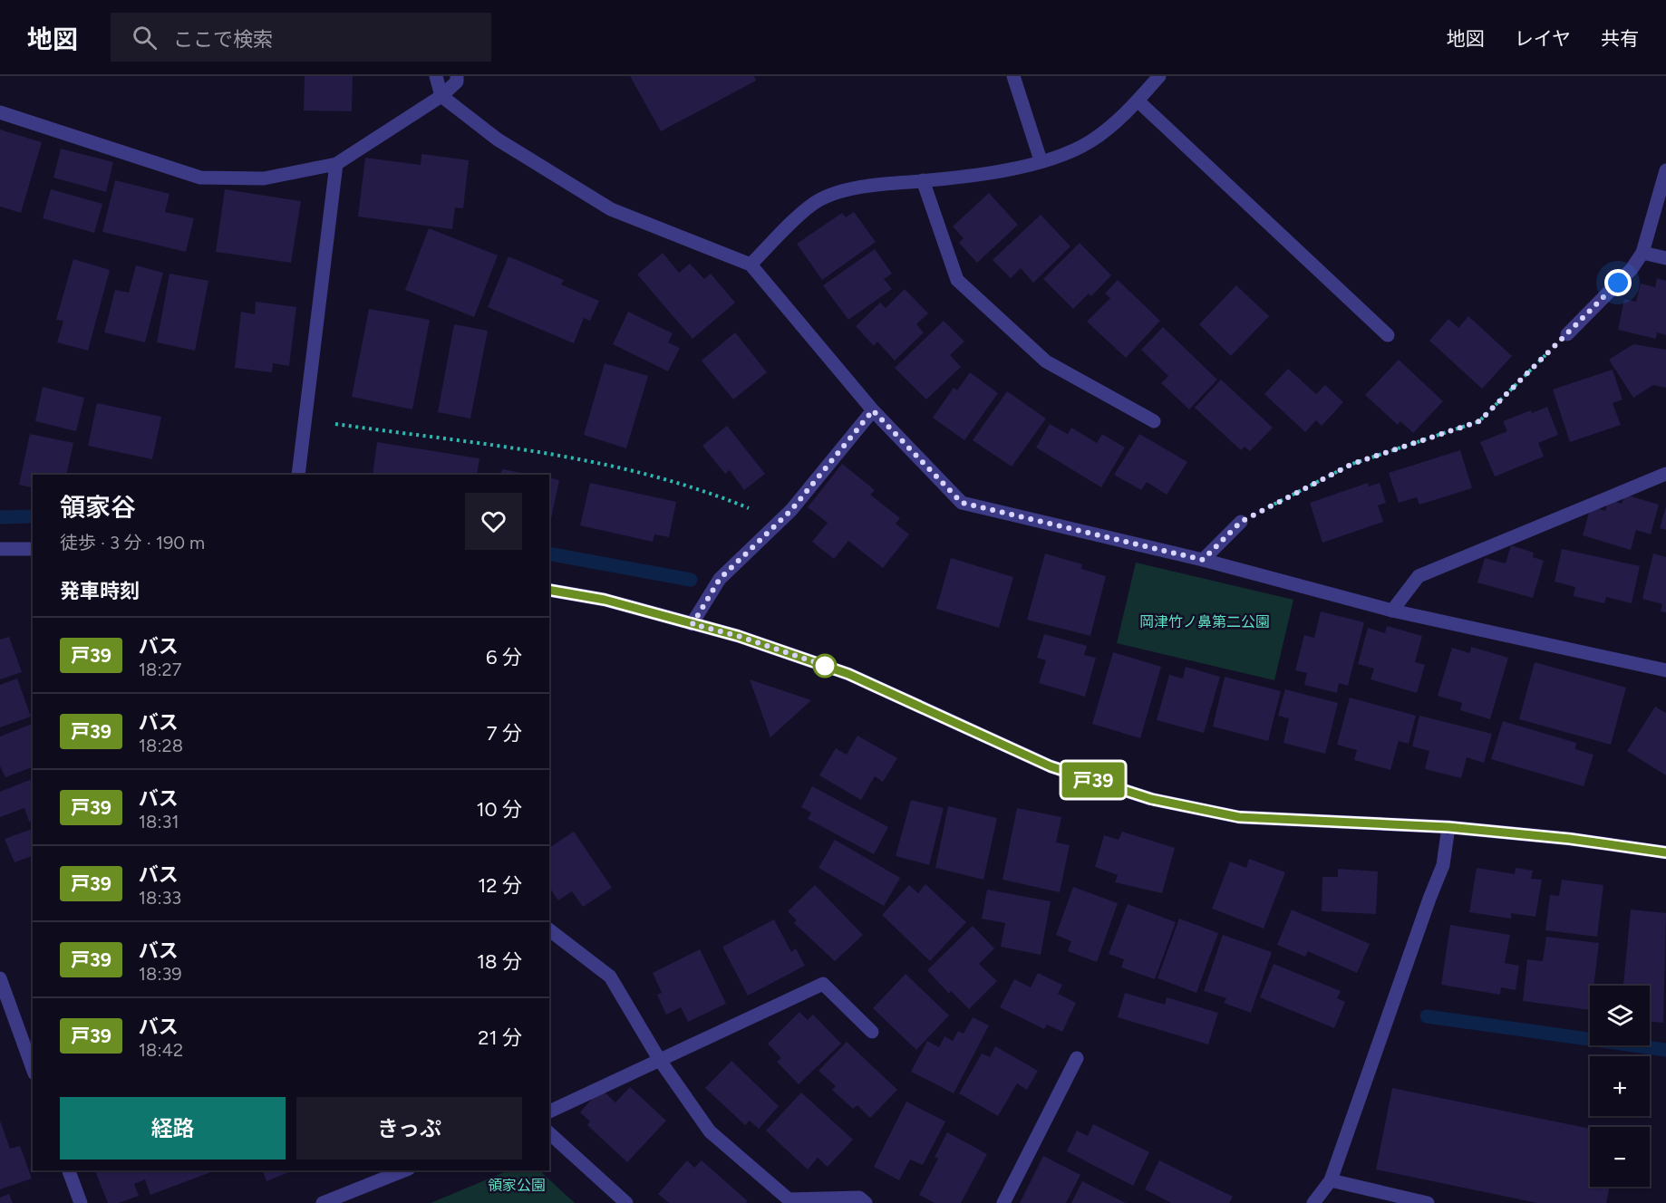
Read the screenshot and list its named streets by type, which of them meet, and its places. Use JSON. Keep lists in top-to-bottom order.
{
  "parks": ["岡津竹ノ鼻第二公園", "領家公園"],
  "lines": ["bus line 戸39"],
  "page": {
    "header": "地図",
    "search": "ここで検索",
    "nav": ["地図", "レイヤ", "共有"],
    "on_map": "戸39",
    "heading": [
      ["領家谷", "徒歩 · 3 分 · 190 m"],
      "発車時刻"
    ],
    "list": [
      {
        "mark": "戸39",
        "name": "バス",
        "note": "18:27",
        "value": "6 分"
      },
      {
        "mark": "戸39",
        "name": "バス",
        "note": "18:28",
        "value": "7 分"
      },
      {
        "mark": "戸39",
        "name": "バス",
        "note": "18:31",
        "value": "10 分"
      },
      {
        "mark": "戸39",
        "name": "バス",
        "note": "18:33",
        "value": "12 分"
      },
      {
        "mark": "戸39",
        "name": "バス",
        "note": "18:39",
        "value": "18 分"
      },
      {
        "mark": "戸39",
        "name": "バス",
        "note": "18:42",
        "value": "21 分"
      }
    ],
    "map_buttons": ["+", "−"],
    "buttons": ["経路", "きっぷ"]
  }
}
